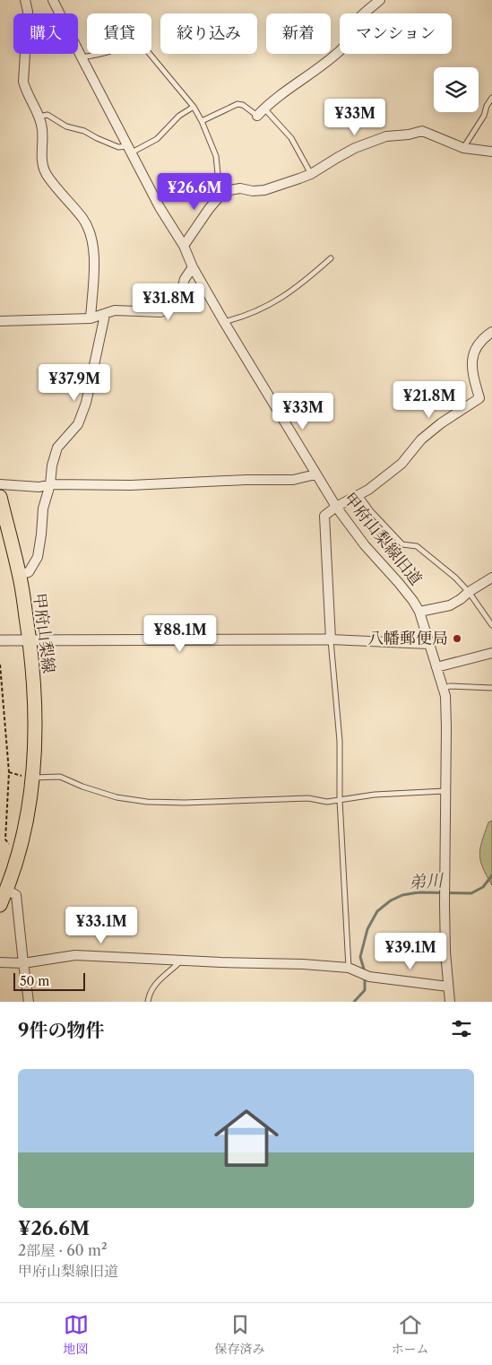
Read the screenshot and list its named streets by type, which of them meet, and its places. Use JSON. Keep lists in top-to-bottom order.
{
  "streets": {
    "main road": ["甲府山梨線"],
    "street": ["甲府山梨線旧道"]
  },
  "water": ["弟川"],
  "places": ["八幡郵便局"],
  "scale_bar": "50 m",
  "page": {
    "chip": [
      "購入",
      "賃貸",
      "絞り込み",
      "新着",
      "マンション"
    ],
    "price": [
      "¥33M",
      "¥26.6M",
      "¥31.8M",
      "¥37.9M",
      "¥21.8M",
      "¥33M",
      "¥88.1M",
      "¥33.1M",
      "¥39.1M"
    ],
    "scale": "50 m",
    "heading": "9件の物件",
    "list": [
      {
        "name": "¥26.6M",
        "note": "2部屋 · 60 m² · 甲府山梨線旧道"
      }
    ],
    "tabs": ["地図", "保存済み", "ホーム"]
  }
}
